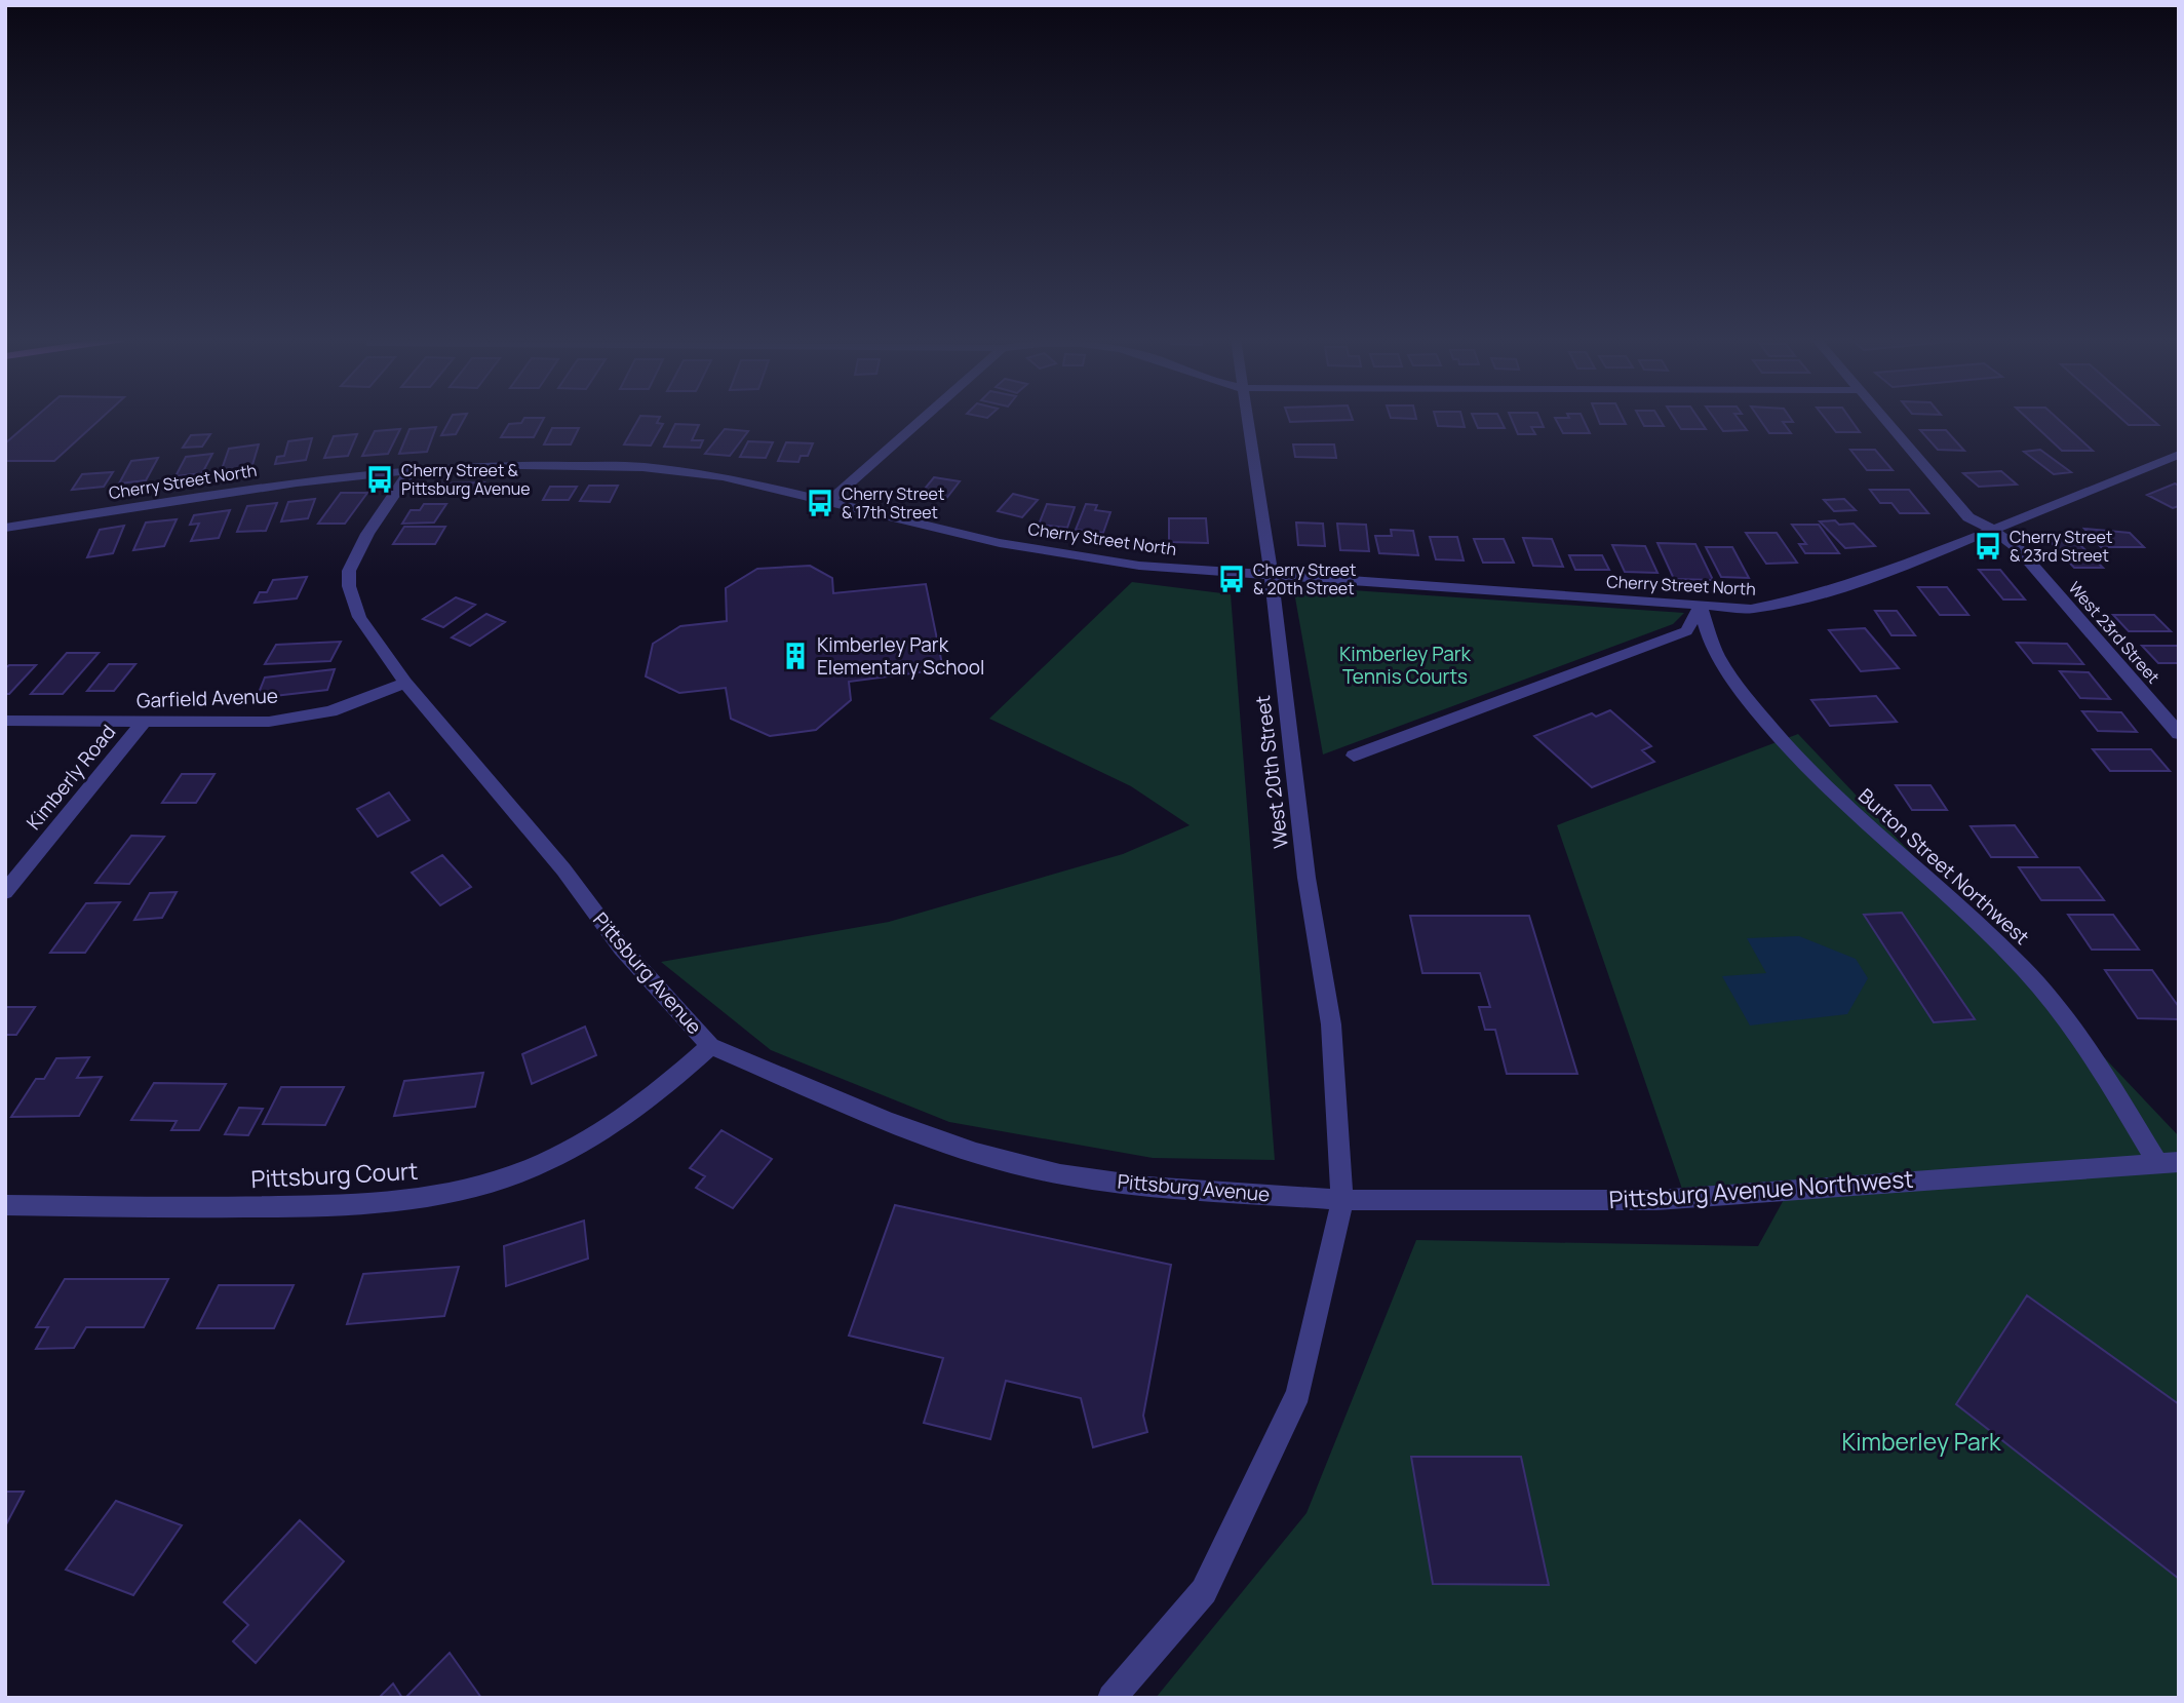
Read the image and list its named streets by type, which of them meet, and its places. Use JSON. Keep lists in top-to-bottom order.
{
  "streets": {
    "street": [
      "Cherry Street North",
      "West 23rd Street",
      "Garfield Avenue",
      "West 20th Street",
      "Kimberly Road",
      "Burton Street Northwest",
      "Pittsburg Avenue",
      "Pittsburg Court",
      "Pittsburg Avenue Northwest"
    ]
  },
  "crossings": [
    ["Cherry Street North", "West 23rd Street"],
    ["Cherry Street North", "West 20th Street"],
    ["Cherry Street North", "Burton Street Northwest"],
    ["Cherry Street North", "Pittsburg Avenue"],
    ["Garfield Avenue", "Kimberly Road"],
    ["Garfield Avenue", "Pittsburg Avenue"],
    ["West 20th Street", "Pittsburg Avenue"],
    ["West 20th Street", "Pittsburg Avenue Northwest"],
    ["Burton Street Northwest", "Pittsburg Avenue Northwest"],
    ["Pittsburg Avenue", "Pittsburg Court"],
    ["Pittsburg Avenue", "Pittsburg Avenue Northwest"]
  ],
  "parks": ["Kimberley Park Tennis Courts", "Kimberley Park"],
  "places": {
    "bus stop": [
      "Cherry Street & Pittsburg Avenue",
      "Cherry Street & 17th Street",
      "Cherry Street & 23rd Street",
      "Cherry Street & 20th Street"
    ],
    "building": ["Kimberley Park Elementary School"]
  }
}
